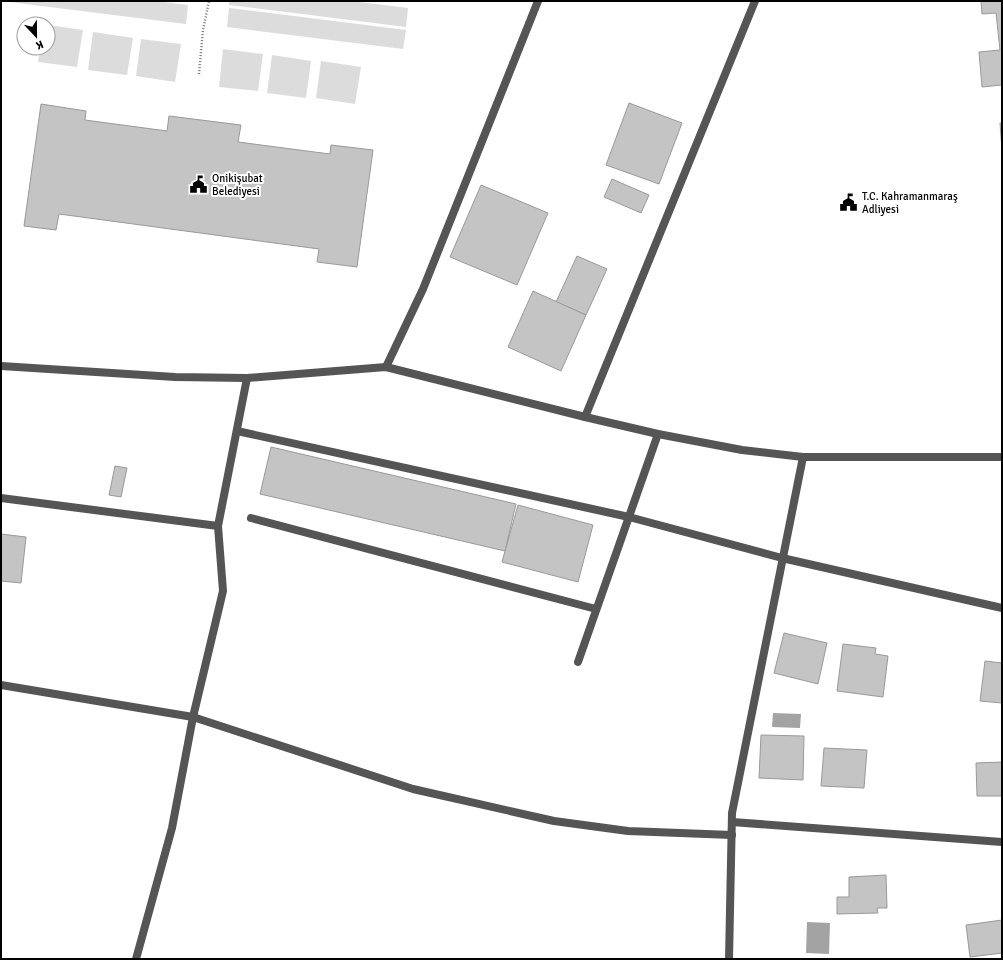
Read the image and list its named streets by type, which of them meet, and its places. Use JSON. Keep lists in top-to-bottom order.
{
  "places": {
    "public building": ["Onikişubat Belediyesi", "T.C. Kahramanmaraş Adliyesi"]
  },
  "north": "bottom"
}
